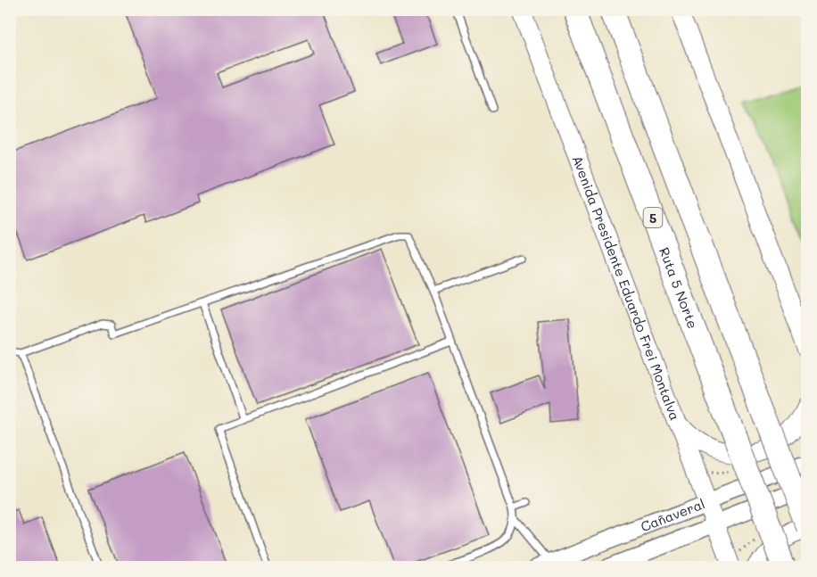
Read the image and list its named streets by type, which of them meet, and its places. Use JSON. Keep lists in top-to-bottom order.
{
  "streets": {
    "highway": ["5", "Ruta 5 Norte"],
    "main road": ["Avenida Presidente Eduardo Frei Montalva"],
    "street": ["Cañaveral"]
  },
  "crossings": [
    ["Avenida Presidente Eduardo Frei Montalva", "Cañaveral"]
  ]
}
